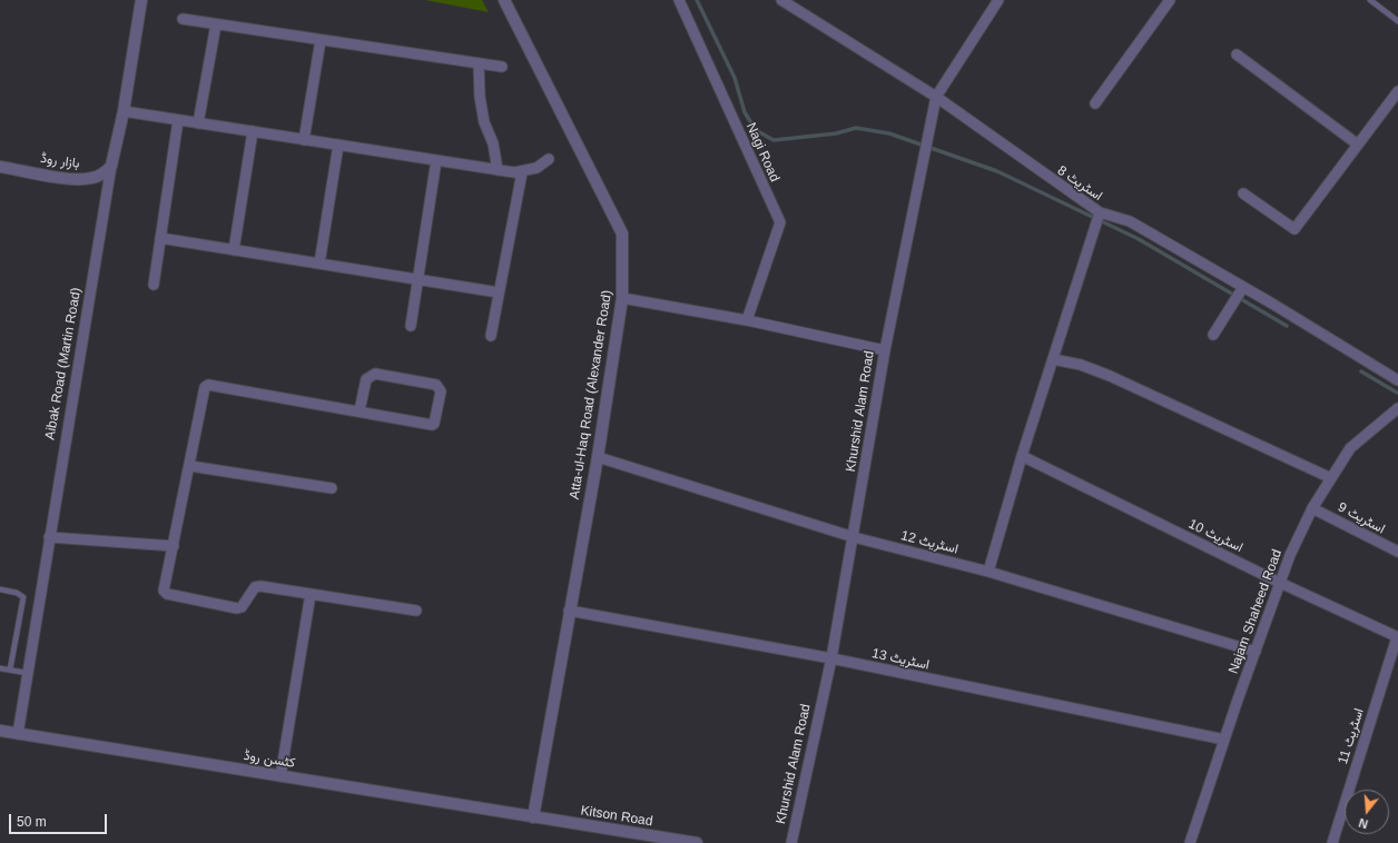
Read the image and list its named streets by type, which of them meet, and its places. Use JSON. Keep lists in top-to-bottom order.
{
  "streets": {
    "street": [
      "Nagi Road",
      "بازار روڈ",
      "اسٹریٹ 8",
      "Aibak Road (Martin Road)",
      "Atta-ul-Haq Road (Alexander Road)",
      "Khurshid Alam Road",
      "اسٹریٹ 9",
      "اسٹریٹ 10",
      "اسٹریٹ 12",
      "Najam Shaheed Road",
      "اسٹریٹ 13",
      "اسٹریٹ 11",
      "کٹسن روڈ",
      "Kitson Road"
    ]
  },
  "crossings": [
    ["بازار روڈ", "Aibak Road (Martin Road)"],
    ["اسٹریٹ 8", "Khurshid Alam Road"],
    ["Aibak Road (Martin Road)", "کٹسن روڈ"],
    ["Atta-ul-Haq Road (Alexander Road)", "اسٹریٹ 12"],
    ["Atta-ul-Haq Road (Alexander Road)", "اسٹریٹ 13"],
    ["Atta-ul-Haq Road (Alexander Road)", "کٹسن روڈ"],
    ["Atta-ul-Haq Road (Alexander Road)", "Kitson Road"],
    ["Khurshid Alam Road", "اسٹریٹ 12"],
    ["Khurshid Alam Road", "اسٹریٹ 13"],
    ["اسٹریٹ 9", "Najam Shaheed Road"],
    ["اسٹریٹ 10", "Najam Shaheed Road"],
    ["اسٹریٹ 10", "اسٹریٹ 11"],
    ["اسٹریٹ 12", "Najam Shaheed Road"],
    ["Najam Shaheed Road", "اسٹریٹ 13"],
    ["کٹسن روڈ", "Kitson Road"]
  ],
  "scale_bar": "50 m",
  "north": "bottom"
}
